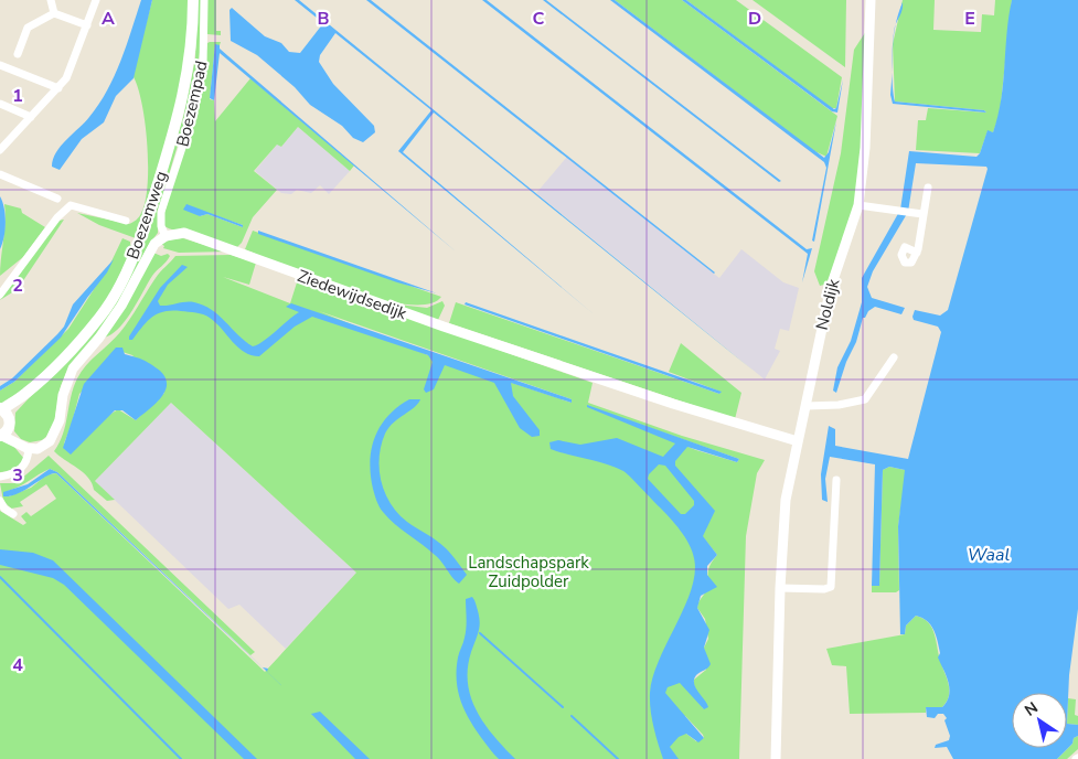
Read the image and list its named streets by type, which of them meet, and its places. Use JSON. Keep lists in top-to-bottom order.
{
  "streets": {
    "main road": ["Boezemweg"],
    "street": ["Boezempad", "Ziedewijdsedijk", "Noldijk"]
  },
  "crossings": [
    ["Boezempad", "Ziedewijdsedijk"],
    ["Ziedewijdsedijk", "Noldijk"]
  ],
  "water": ["Waal"],
  "parks": ["Landschapspark Zuidpolder"],
  "north": "top left",
  "grid": {
    "columns": [
      "A",
      "B",
      "C",
      "D",
      "E"
    ],
    "rows": [
      "1",
      "2",
      "3",
      "4"
    ]
  }
}
